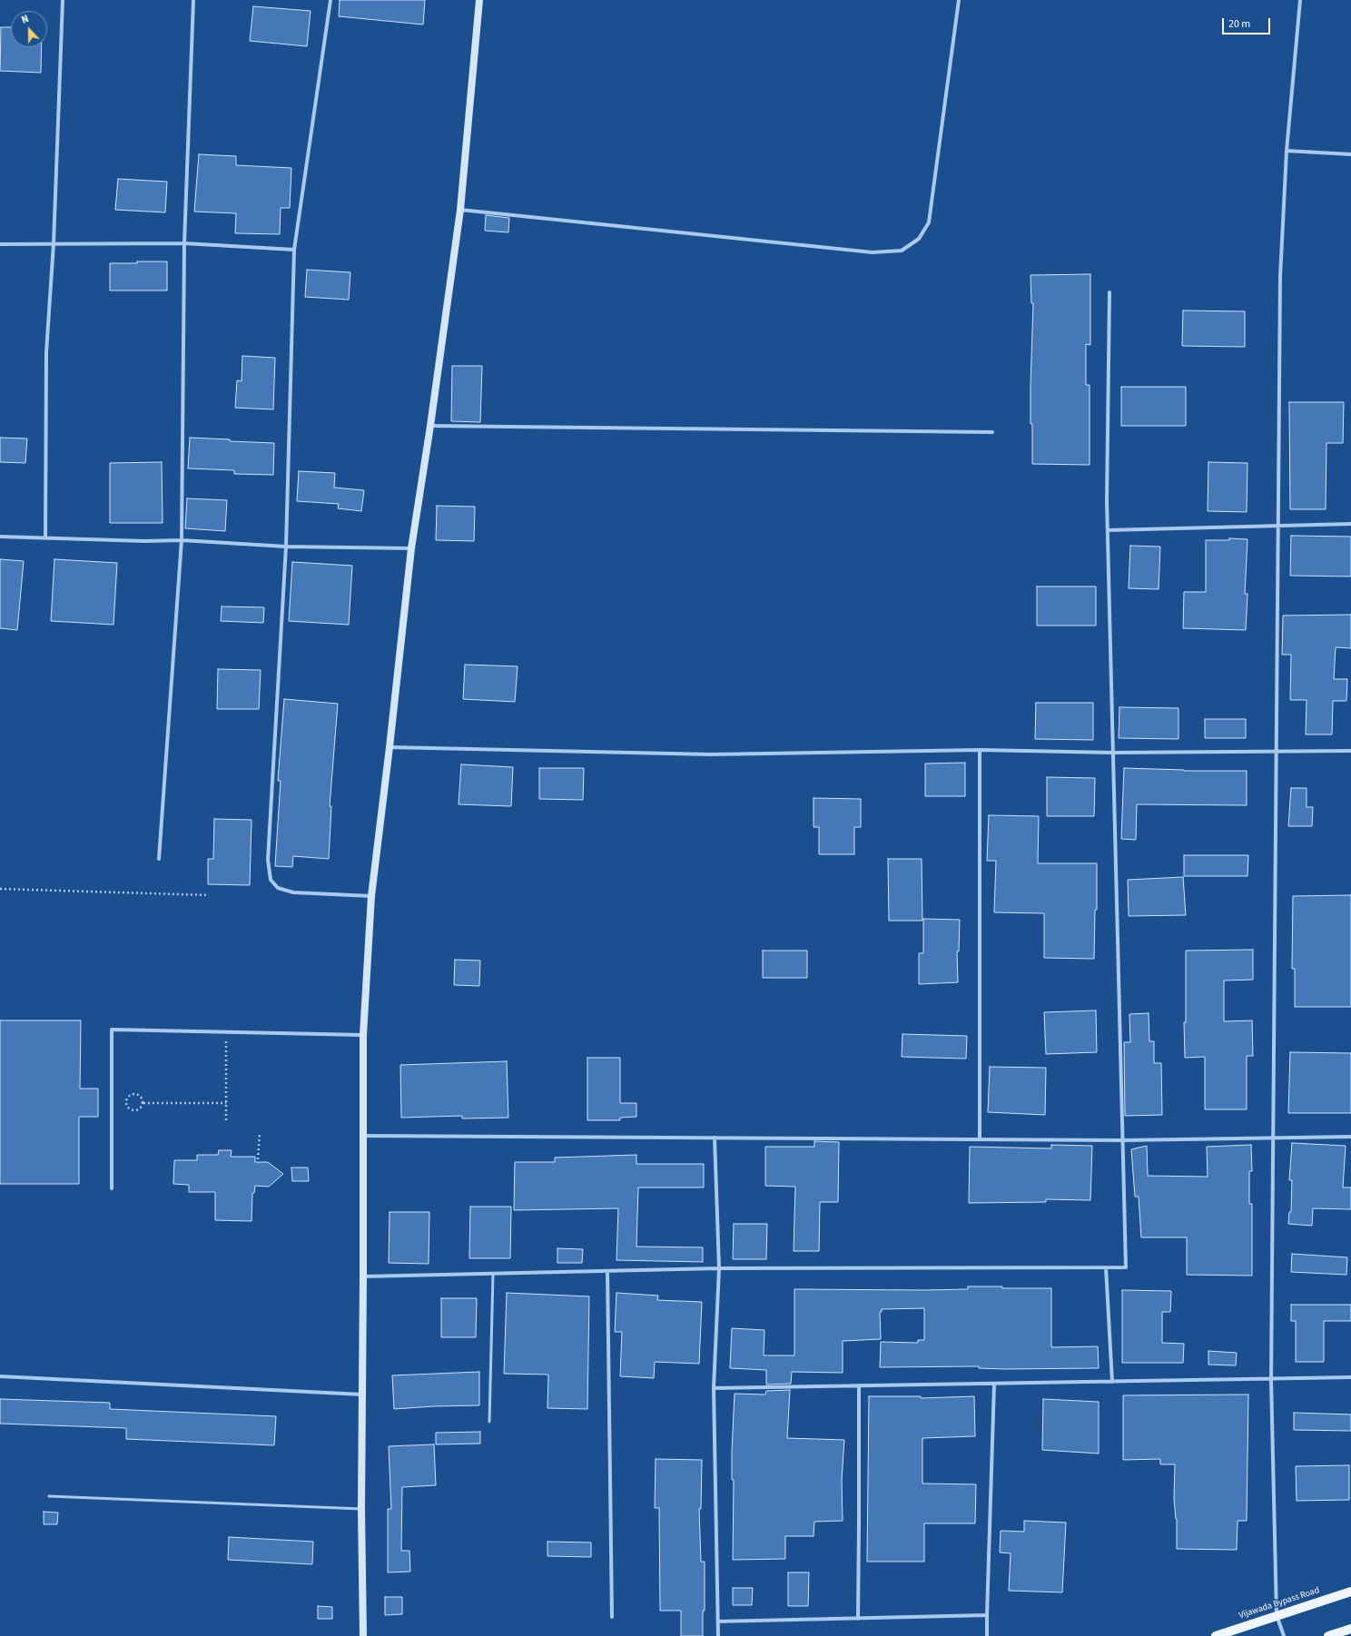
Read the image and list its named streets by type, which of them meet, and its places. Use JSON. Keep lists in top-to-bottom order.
{
  "streets": {
    "main road": ["Vijawada Bypass Road"]
  },
  "scale_bar": "20 m",
  "north": "top"
}
